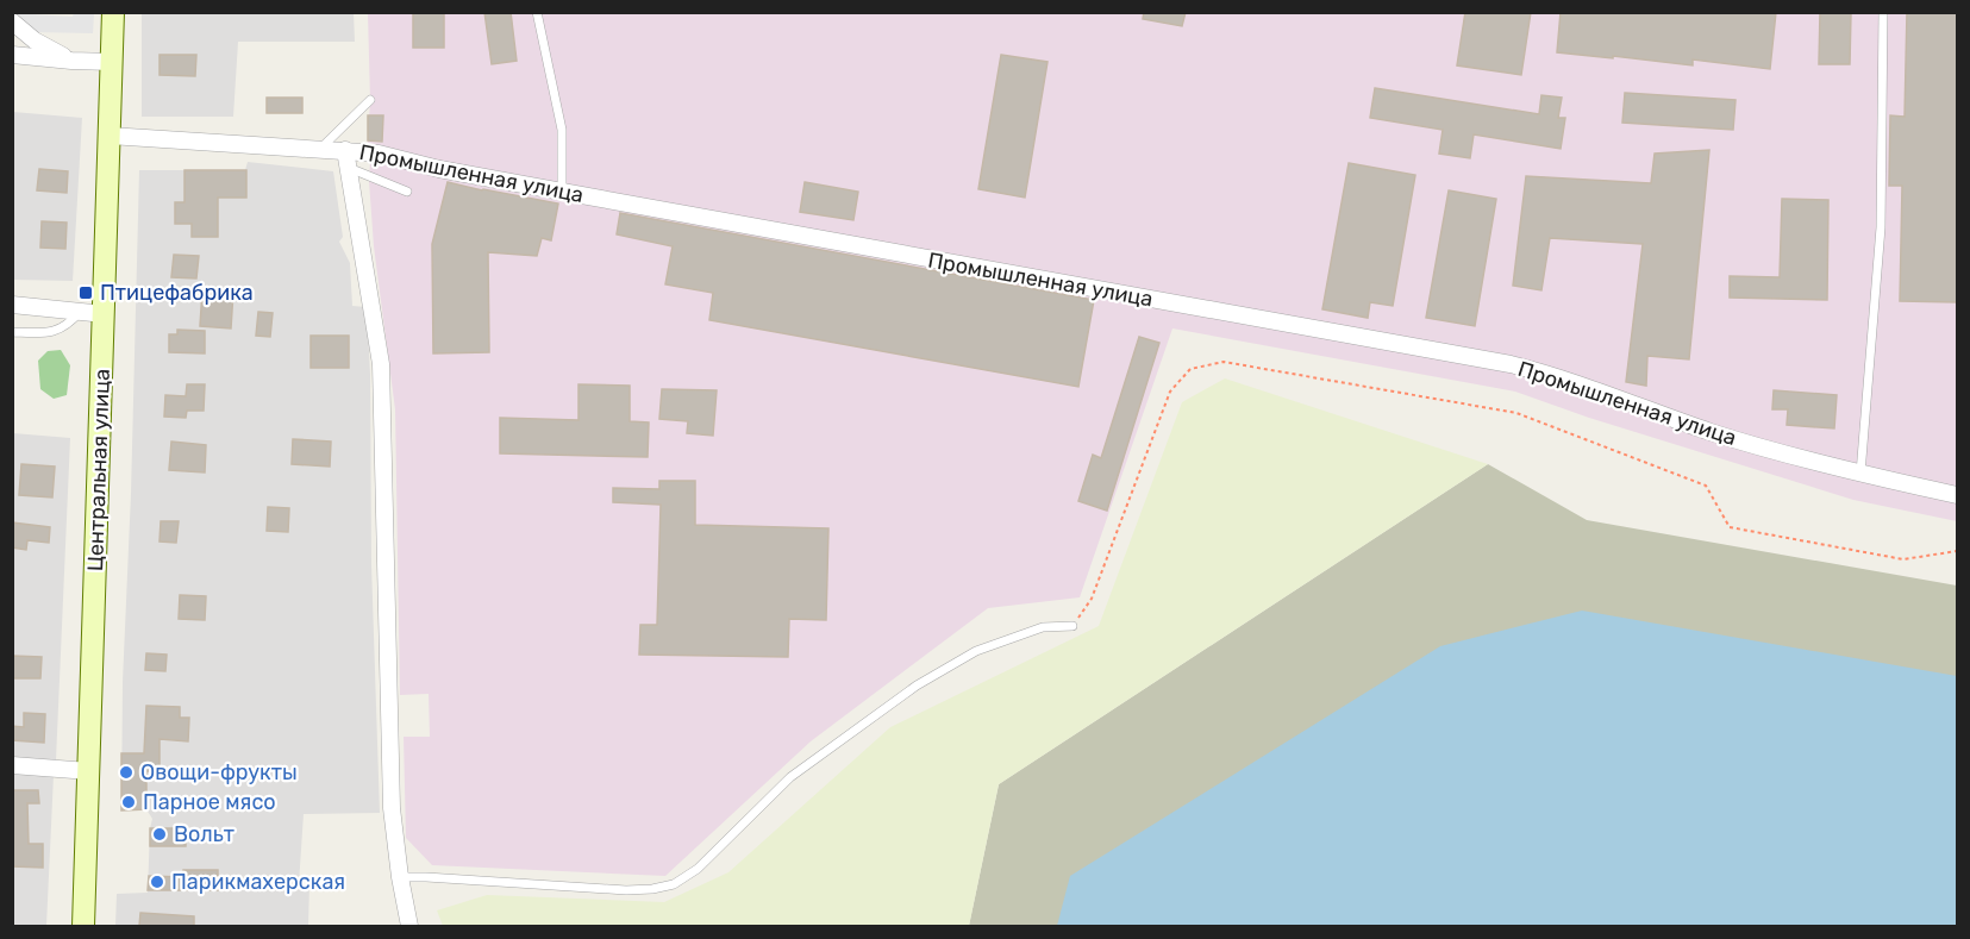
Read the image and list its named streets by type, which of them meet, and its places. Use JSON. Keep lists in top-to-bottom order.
{
  "streets": {
    "main road": ["Центральная улица"],
    "street": ["Промышленная улица"]
  },
  "crossings": [
    ["Промышленная улица", "Центральная улица"]
  ],
  "places": {
    "transit": ["Птицефабрика"],
    "other": [
      "Овощи-фрукты",
      "Парное мясо",
      "Вольт",
      "Парикмахерская"
    ]
  }
}
